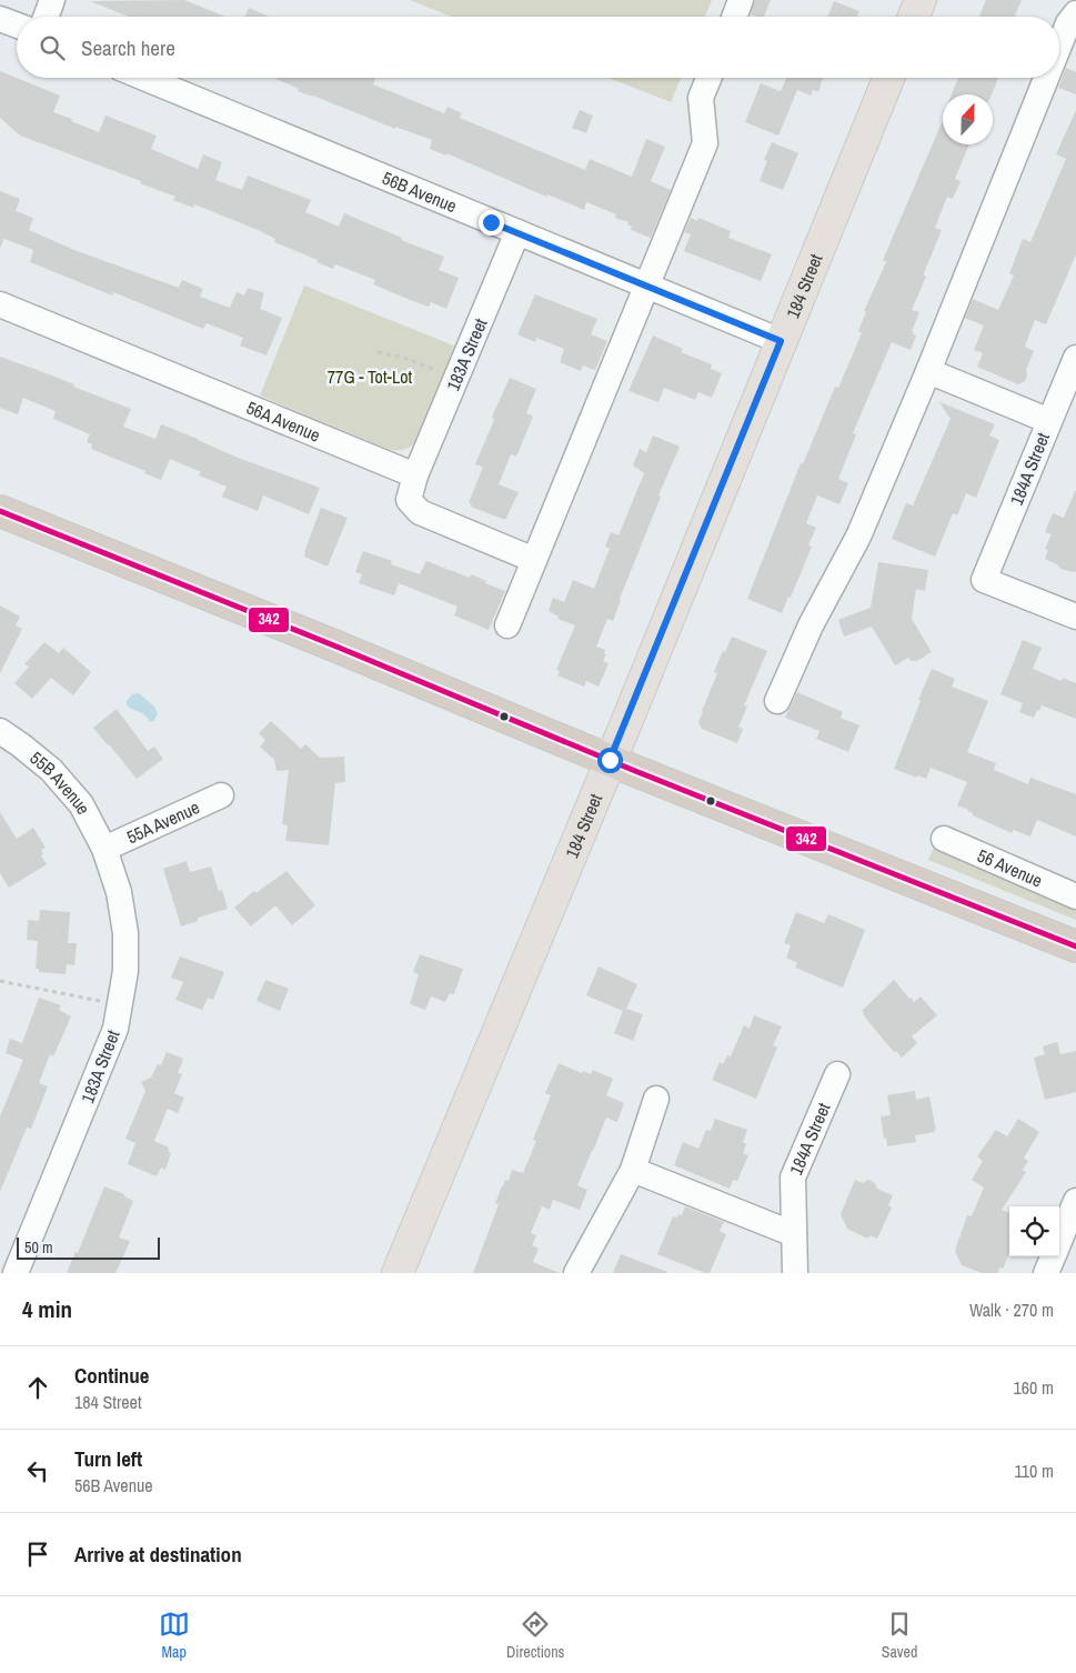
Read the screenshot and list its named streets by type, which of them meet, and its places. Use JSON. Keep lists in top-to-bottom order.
{
  "streets": {
    "main road": ["184 Street"],
    "street": [
      "56B Avenue",
      "183A Street",
      "56A Avenue",
      "184A Street",
      "55B Avenue",
      "55A Avenue",
      "56 Avenue"
    ]
  },
  "crossings": [
    ["56B Avenue", "184 Street"],
    ["56B Avenue", "183A Street"],
    ["183A Street", "56A Avenue"],
    ["183A Street", "55B Avenue"],
    ["183A Street", "55A Avenue"],
    ["55B Avenue", "55A Avenue"]
  ],
  "parks": ["77G - Tot-Lot"],
  "lines": ["transit line 342"],
  "scale_bar": "50 m",
  "north": "top",
  "page": {
    "search": "Search here",
    "scale": "50 m",
    "heading": ["4 min", "Walk · 270 m"],
    "list": [
      ["Continue", "184 Street", "160 m"],
      ["Turn left", "56B Avenue", "110 m"],
      "Arrive at destination"
    ],
    "nav": ["Map", "Directions", "Saved"]
  }
}
